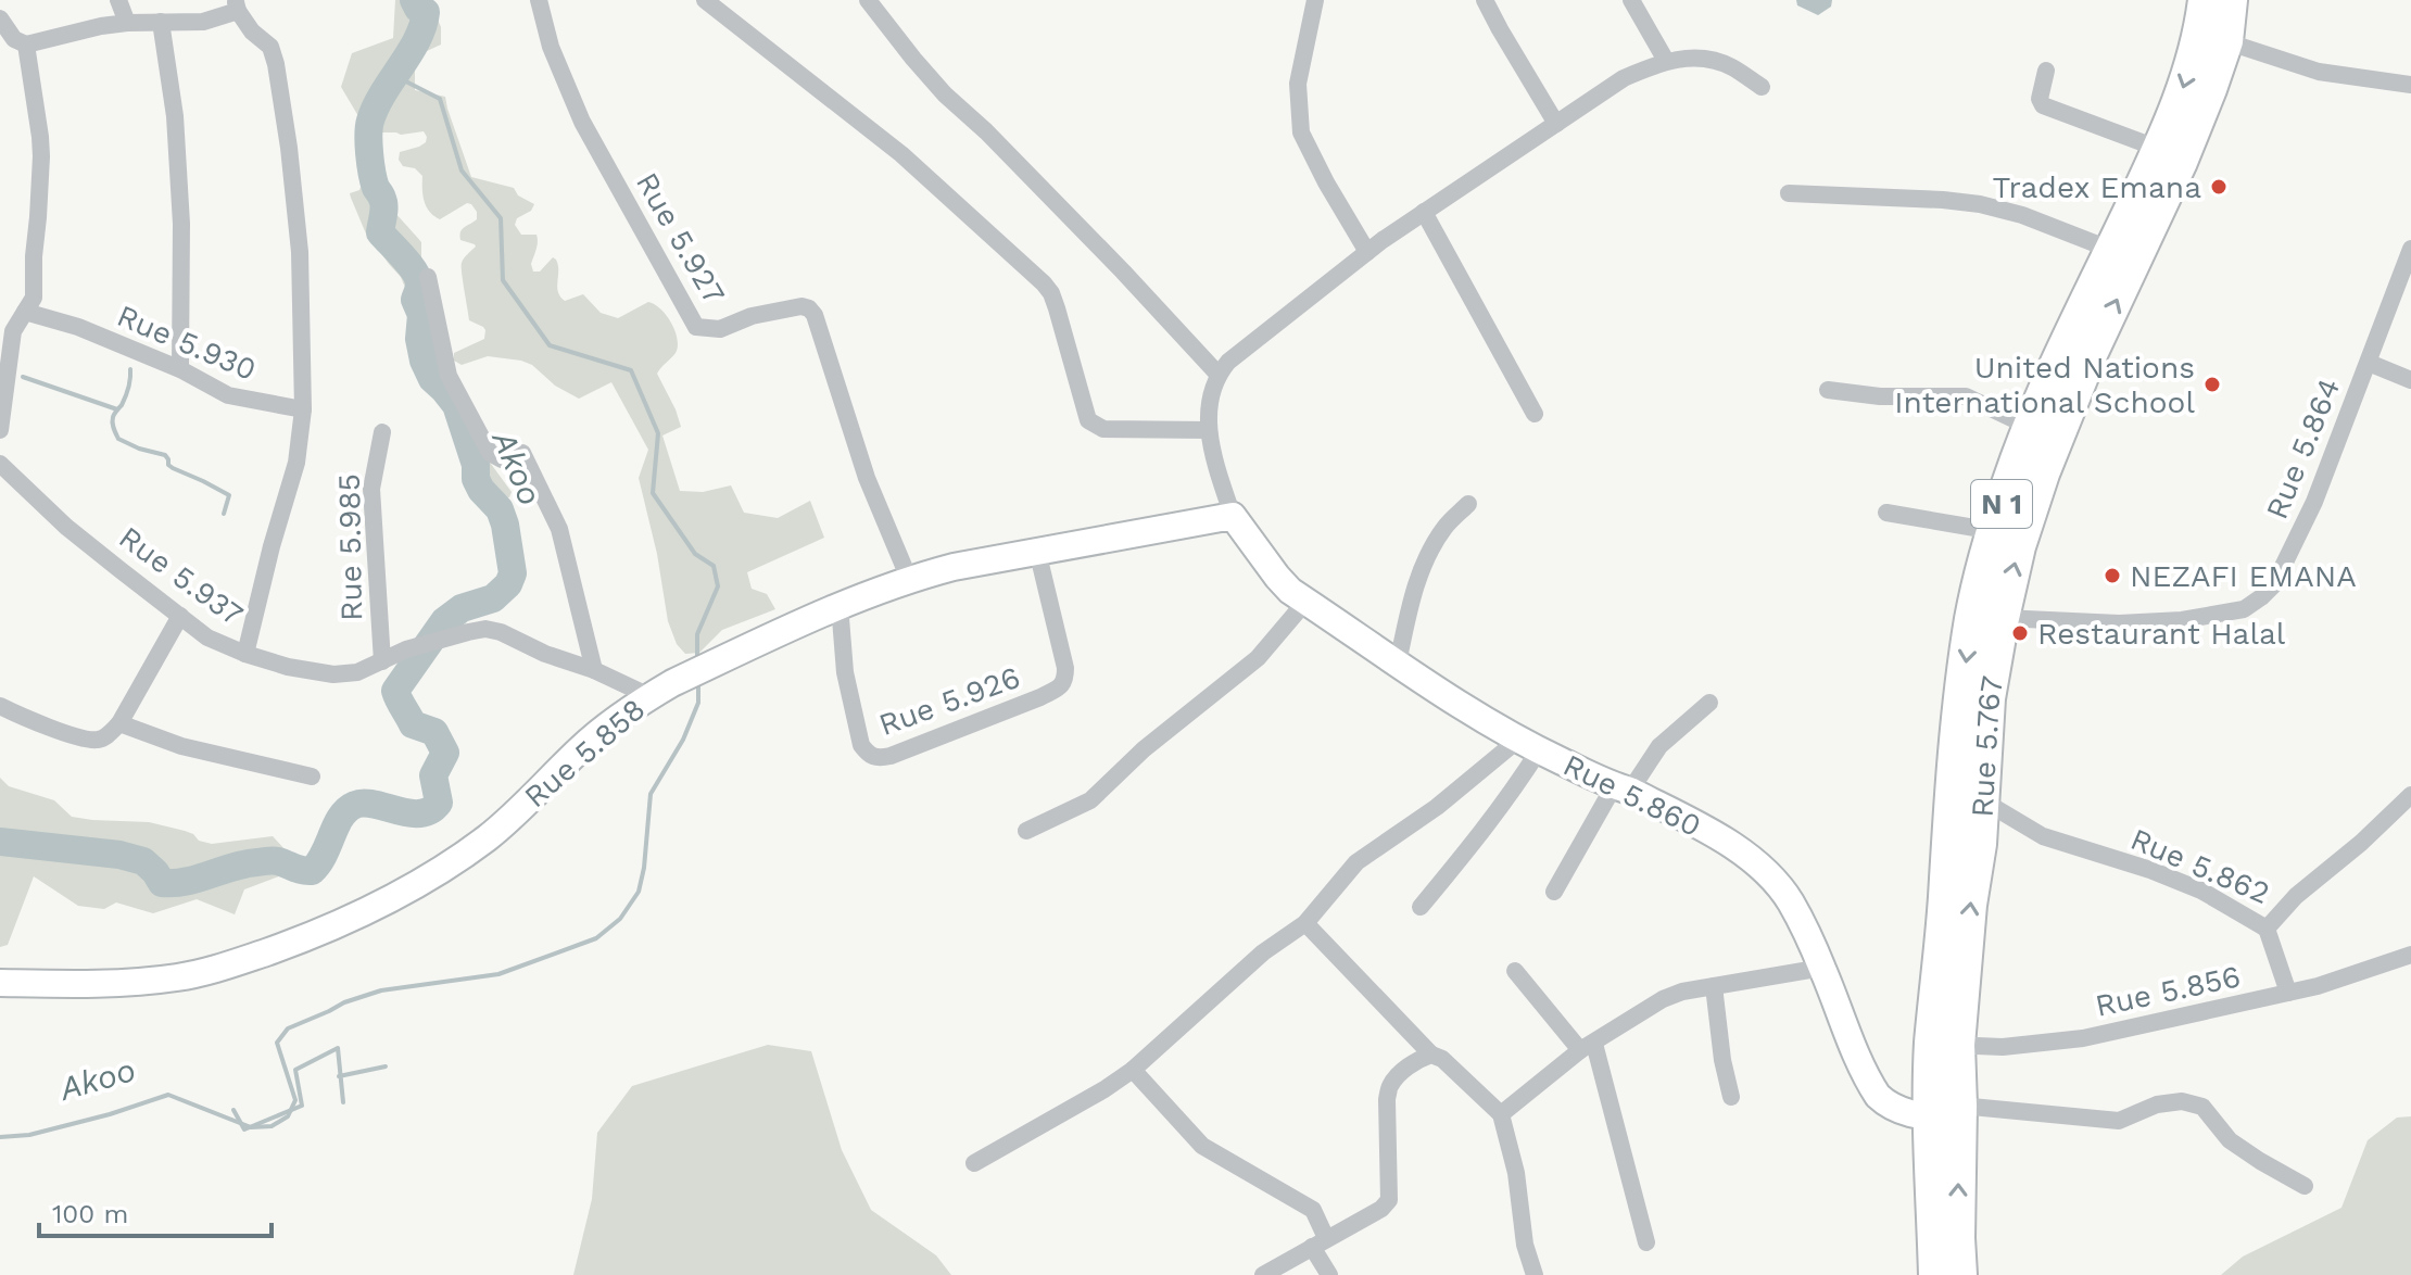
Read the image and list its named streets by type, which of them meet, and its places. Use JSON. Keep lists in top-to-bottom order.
{
  "streets": {
    "highway": ["N 1", "Rue 5.767"],
    "street": [
      "Rue 5.927",
      "Rue 5.930",
      "Rue 5.864",
      "Rue 5.985",
      "Rue 5.937",
      "Rue 5.926",
      "Rue 5.858",
      "Rue 5.860",
      "Rue 5.862",
      "Rue 5.856"
    ]
  },
  "crossings": [
    ["Rue 5.927", "Rue 5.858"],
    ["Rue 5.864", "Rue 5.767"],
    ["N 1", "Rue 5.767"],
    ["N 1", "Rue 5.860"],
    ["N 1", "Rue 5.856"],
    ["Rue 5.985", "Rue 5.937"],
    ["Rue 5.937", "Rue 5.858"],
    ["Rue 5.926", "Rue 5.858"],
    ["Rue 5.767", "Rue 5.862"],
    ["Rue 5.767", "Rue 5.856"],
    ["Rue 5.858", "Rue 5.860"]
  ],
  "water": ["Akoo"],
  "places": [
    "Tradex Emana",
    "United Nations International School",
    "NEZAFI EMANA",
    "Restaurant Halal"
  ],
  "scale_bar": "100 m"
}
